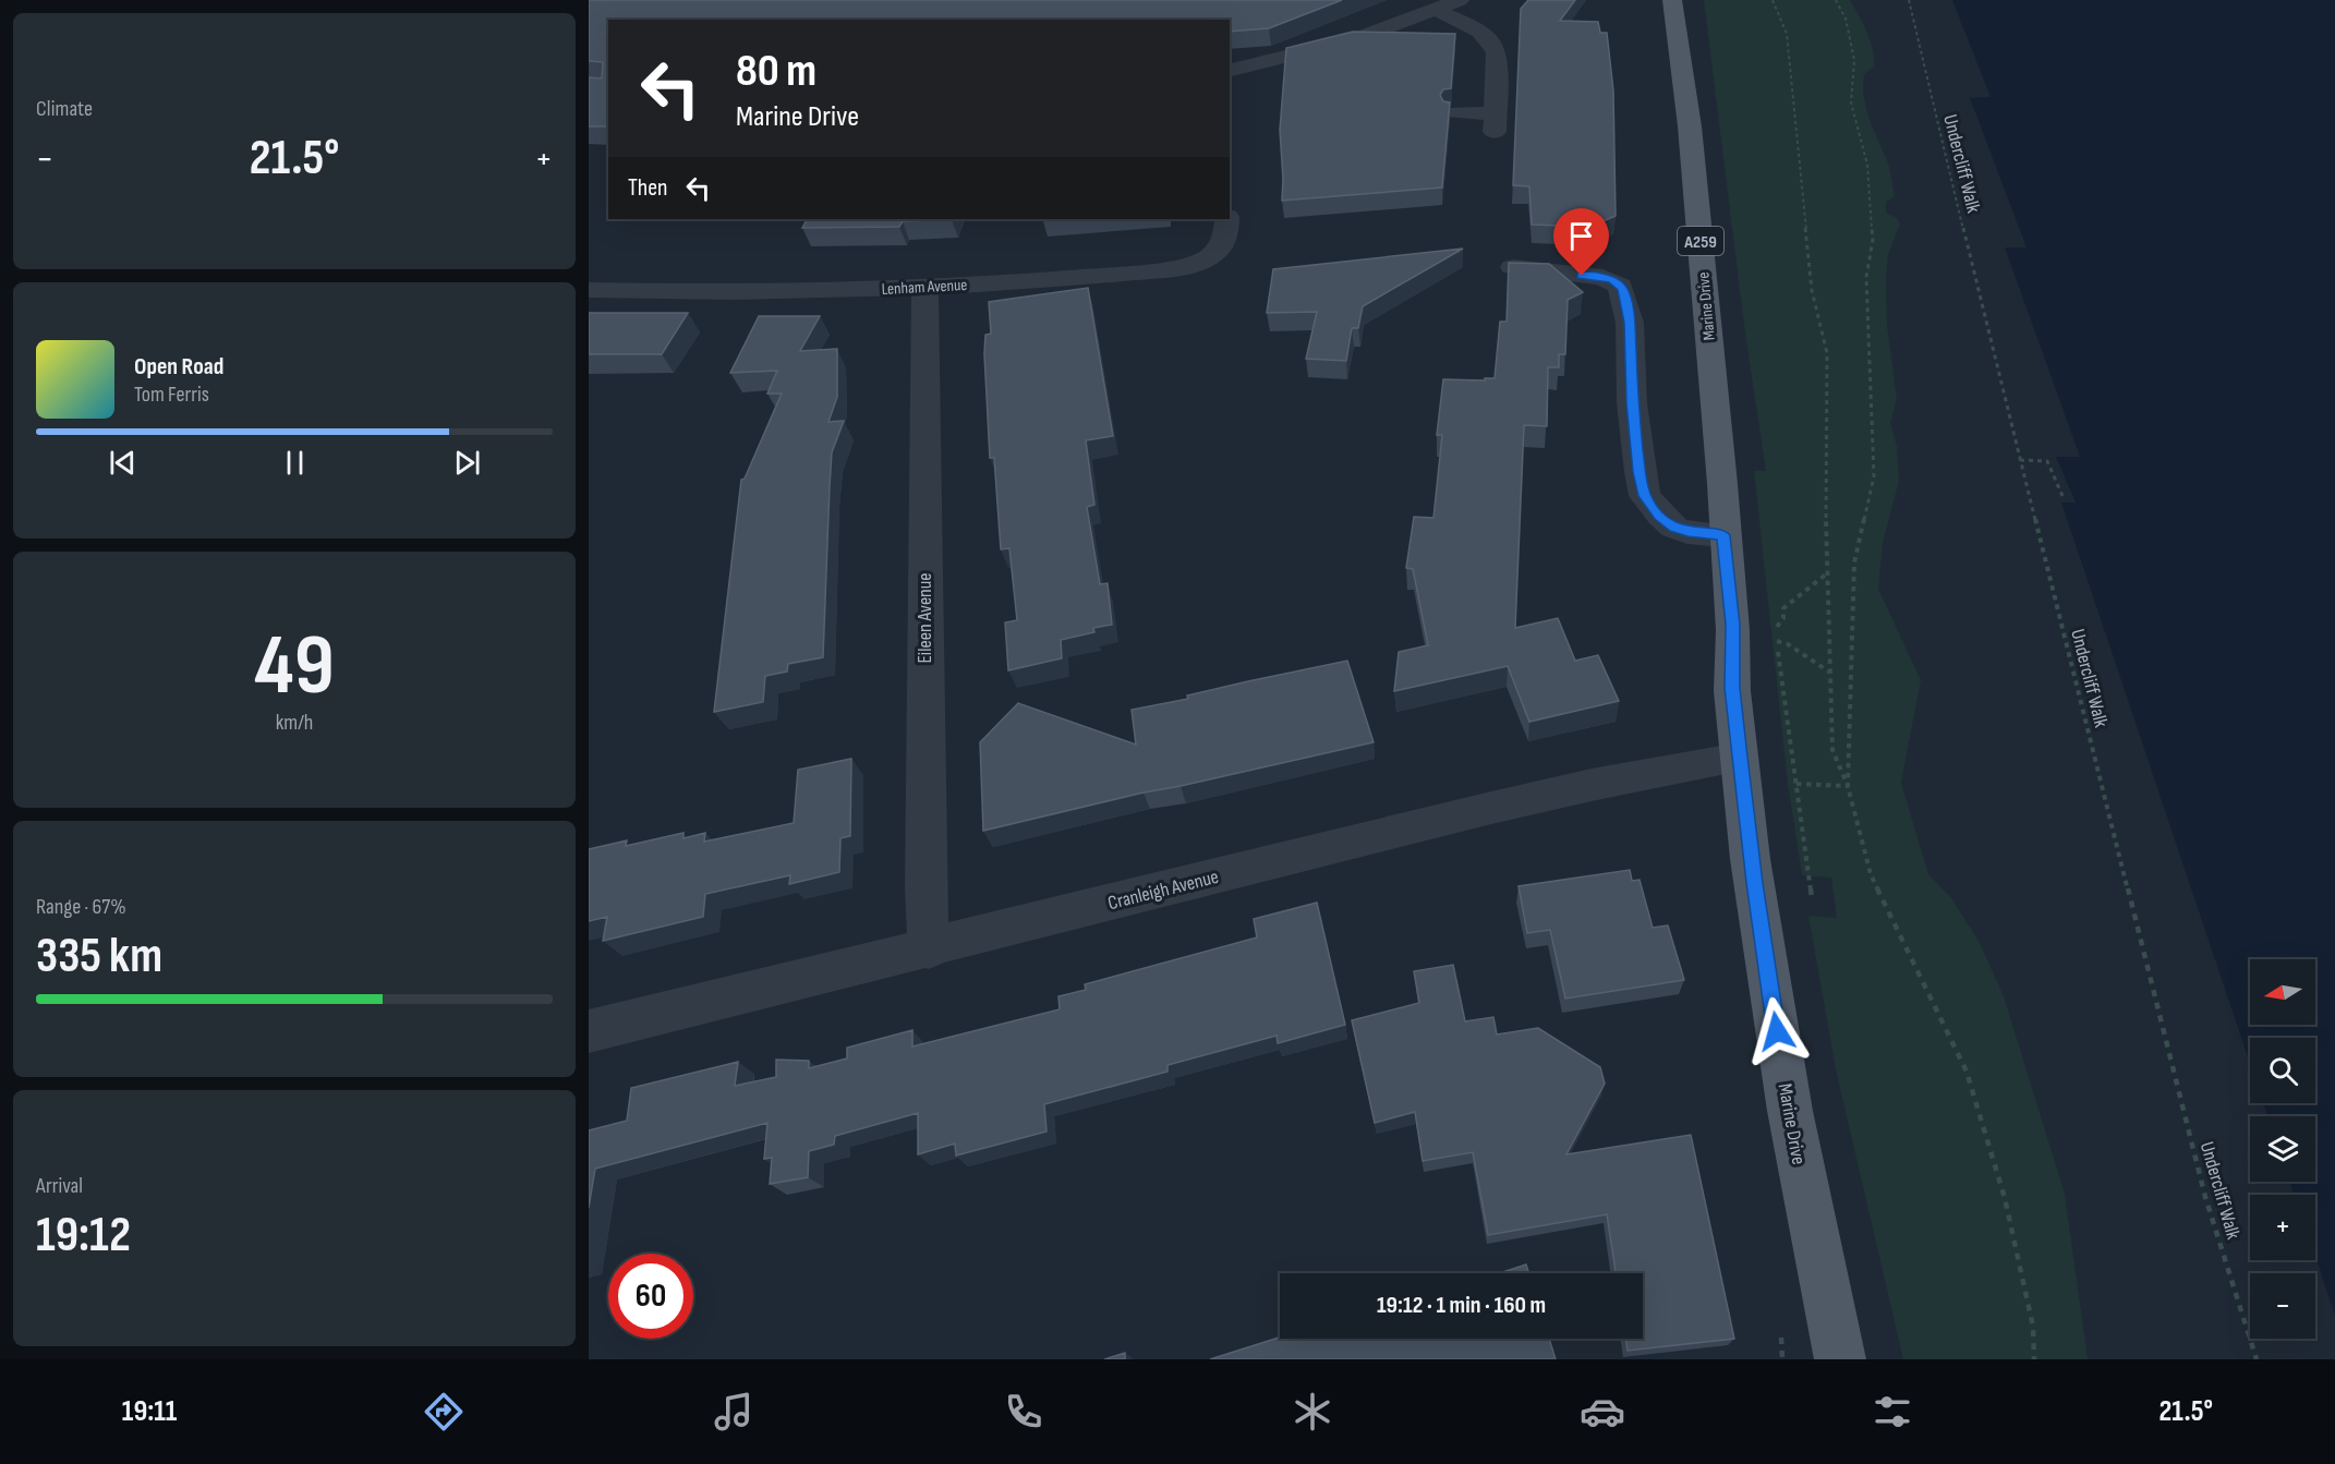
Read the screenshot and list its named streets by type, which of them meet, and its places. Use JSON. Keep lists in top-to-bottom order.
{
  "streets": {
    "main road": ["A259", "Marine Drive"],
    "street": ["Lenham Avenue", "Eileen Avenue", "Cranleigh Avenue"],
    "path": ["Undercliff Walk"]
  },
  "crossings": [
    ["Lenham Avenue", "Eileen Avenue"],
    ["Marine Drive", "Cranleigh Avenue"],
    ["Eileen Avenue", "Cranleigh Avenue"]
  ],
  "north": "left",
  "page": {
    "tile": [
      "Climate",
      ["49", "km/h"],
      ["Range · 67%", "335 km"],
      ["Arrival", "19:12"]
    ],
    "turn": ["80 m", "Marine Drive"],
    "heat": ["−", "21.5°", "+"],
    "then": "Then",
    "song": ["Open Road", "Tom Ferris"],
    "map_buttons": ["+", "−"],
    "limit": "60",
    "trip": "19:12 · 1 min · 160 m",
    "tabs": ["19:11", "21.5°"]
  }
}
